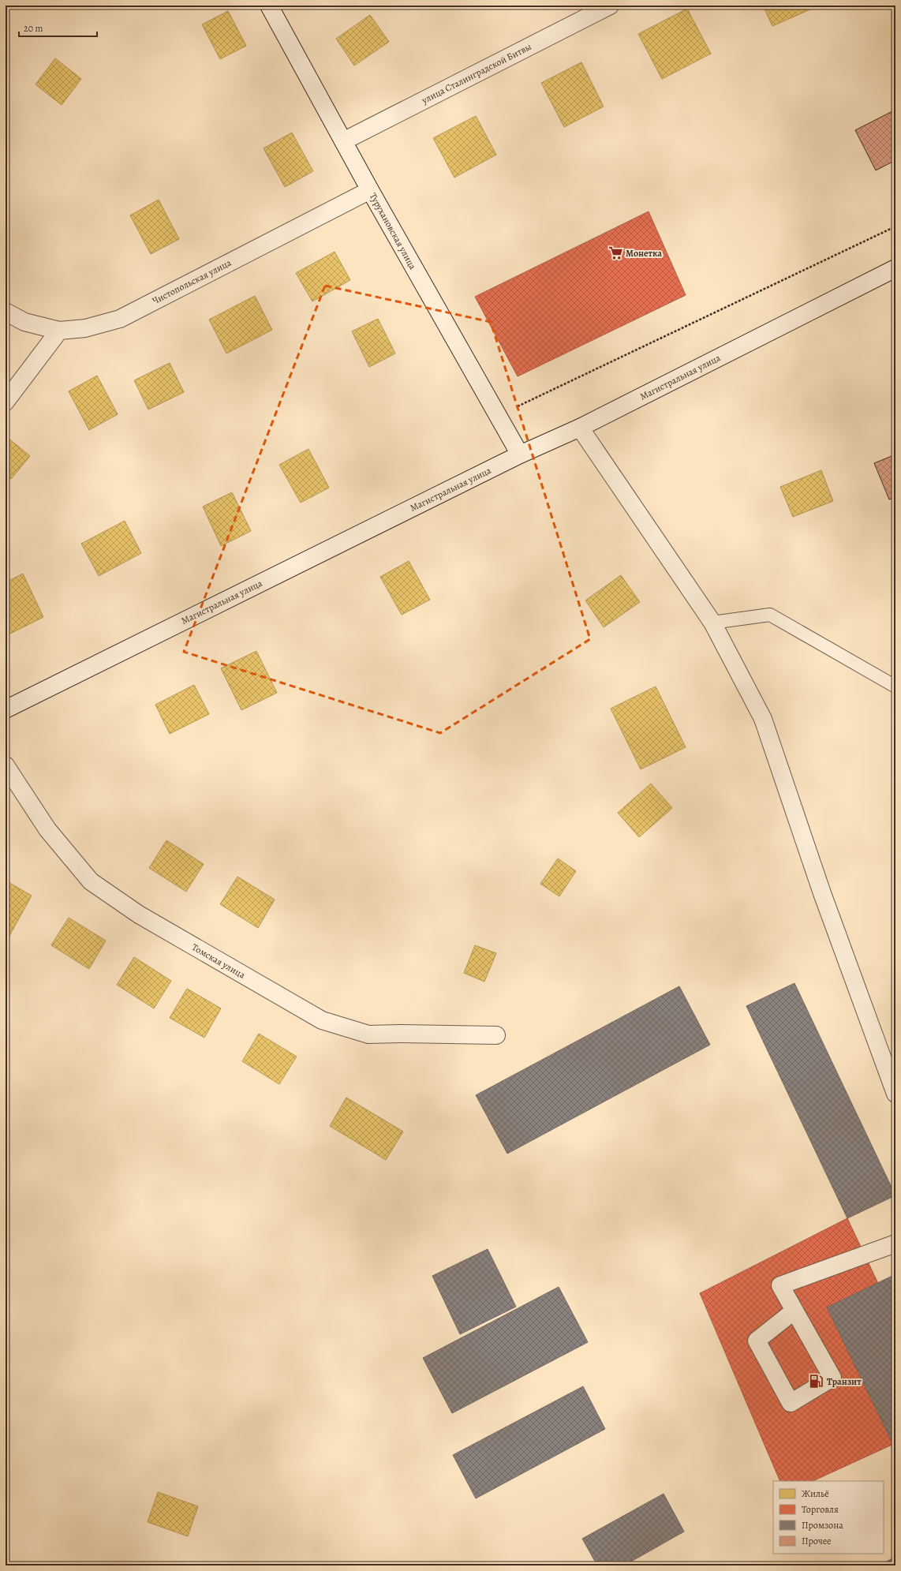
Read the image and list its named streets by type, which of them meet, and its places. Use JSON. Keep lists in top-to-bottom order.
{
  "streets": {
    "street": [
      "улица Сталинградской Битвы",
      "Турухановская улица",
      "Чистопольская улица",
      "Магистральная улица",
      "Томская улица"
    ]
  },
  "crossings": [
    ["улица Сталинградской Битвы", "Турухановская улица"],
    ["Турухановская улица", "Чистопольская улица"],
    ["Турухановская улица", "Магистральная улица"]
  ],
  "places": {
    "supermarket": ["Монетка"],
    "fuel station": ["Транзит"]
  },
  "legend": [
    "Жильё",
    "Торговля",
    "Промзона",
    "Прочее"
  ],
  "scale_bar": "20 m"
}
